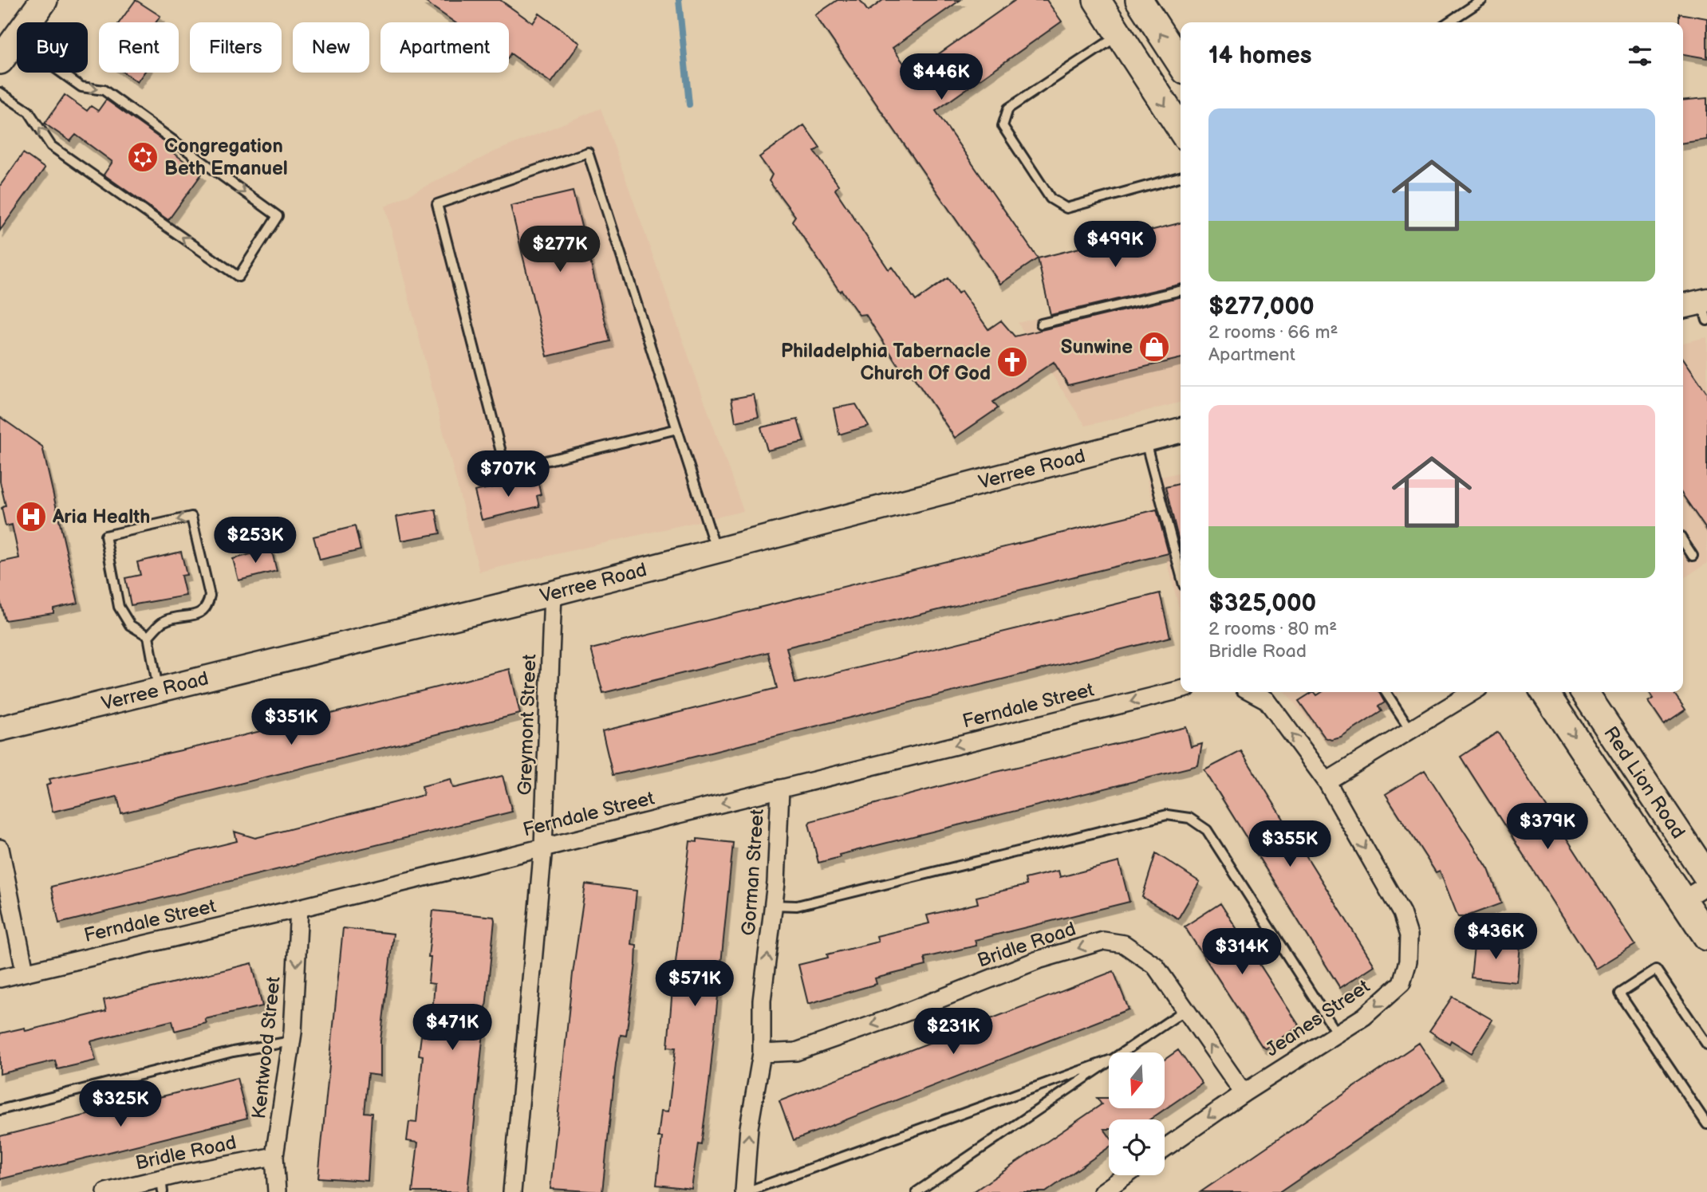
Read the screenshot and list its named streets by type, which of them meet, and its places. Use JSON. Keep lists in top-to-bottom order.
{
  "streets": {
    "main road": ["Verree Road", "Red Lion Road"],
    "street": [
      "Ferndale Street",
      "Greymont Street",
      "Gorman Street",
      "Bridle Road",
      "Jeanes Street",
      "Kentwood Street"
    ]
  },
  "crossings": [
    ["Verree Road", "Greymont Street"],
    ["Ferndale Street", "Greymont Street"],
    ["Ferndale Street", "Gorman Street"],
    ["Ferndale Street", "Kentwood Street"],
    ["Gorman Street", "Bridle Road"],
    ["Bridle Road", "Jeanes Street"],
    ["Bridle Road", "Kentwood Street"]
  ],
  "one_way": [
    "Ferndale Street",
    "Gorman Street",
    "Bridle Road",
    "Kentwood Street"
  ],
  "places": {
    "synagogue": ["Congregation Beth Emanuel"],
    "shop": ["Sunwine"],
    "church": ["Philadelphia Tabernacle Church Of God"],
    "hospital": ["Aria Health"]
  },
  "north": "bottom",
  "page": {
    "chip": [
      "Buy",
      "Rent",
      "Filters",
      "New",
      "Apartment"
    ],
    "heading": "14 homes",
    "price": [
      "$446K",
      "$499K",
      "$277K",
      "$707K",
      "$253K",
      "$351K",
      "$379K",
      "$355K",
      "$436K",
      "$314K",
      "$571K",
      "$471K",
      "$231K",
      "$325K"
    ],
    "list": [
      {
        "name": "$277,000",
        "note": "2 rooms · 66 m² · Apartment"
      },
      {
        "name": "$325,000",
        "note": "2 rooms · 80 m² · Bridle Road"
      }
    ]
  }
}
